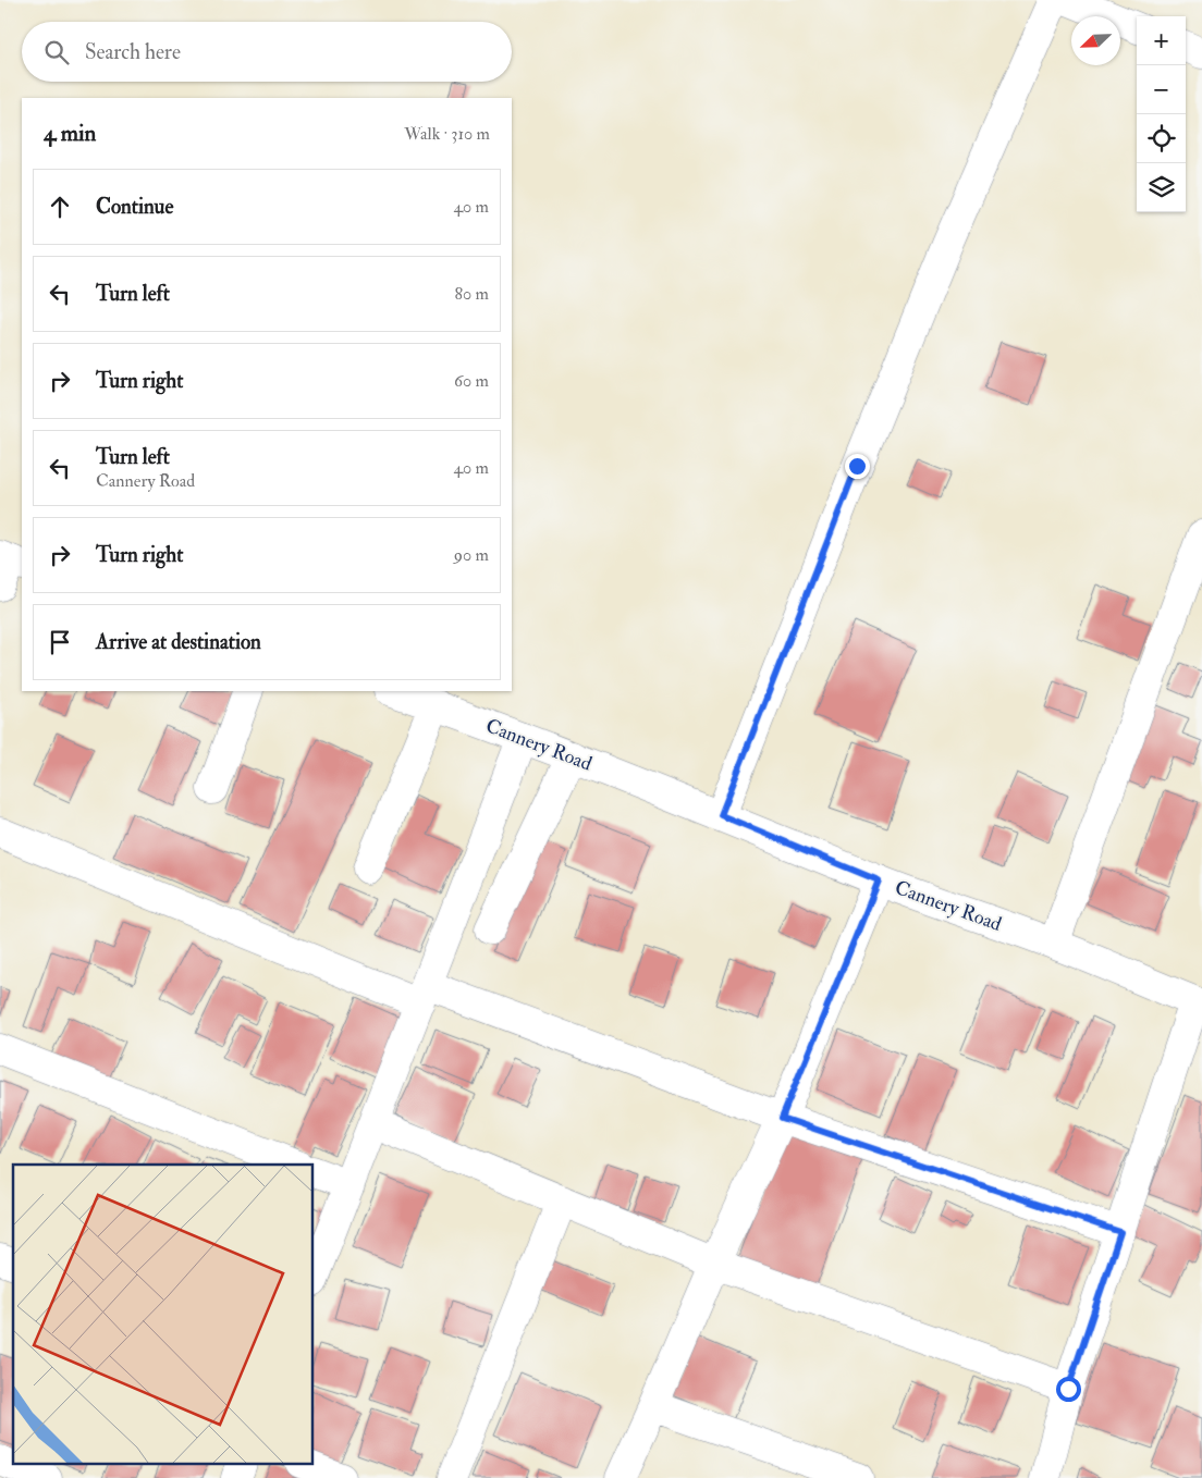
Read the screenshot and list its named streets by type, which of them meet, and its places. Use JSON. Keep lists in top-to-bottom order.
{
  "streets": {
    "street": ["Cannery Road"]
  },
  "north": "bottom left",
  "page": {
    "map_buttons": ["+", "−"],
    "search": "Search here",
    "heading": ["4 min", "Walk · 310 m"],
    "list": [
      ["Continue", "40 m"],
      ["Turn left", "80 m"],
      ["Turn right", "60 m"],
      ["Turn left", "Cannery Road", "40 m"],
      ["Turn right", "90 m"],
      "Arrive at destination"
    ]
  }
}
